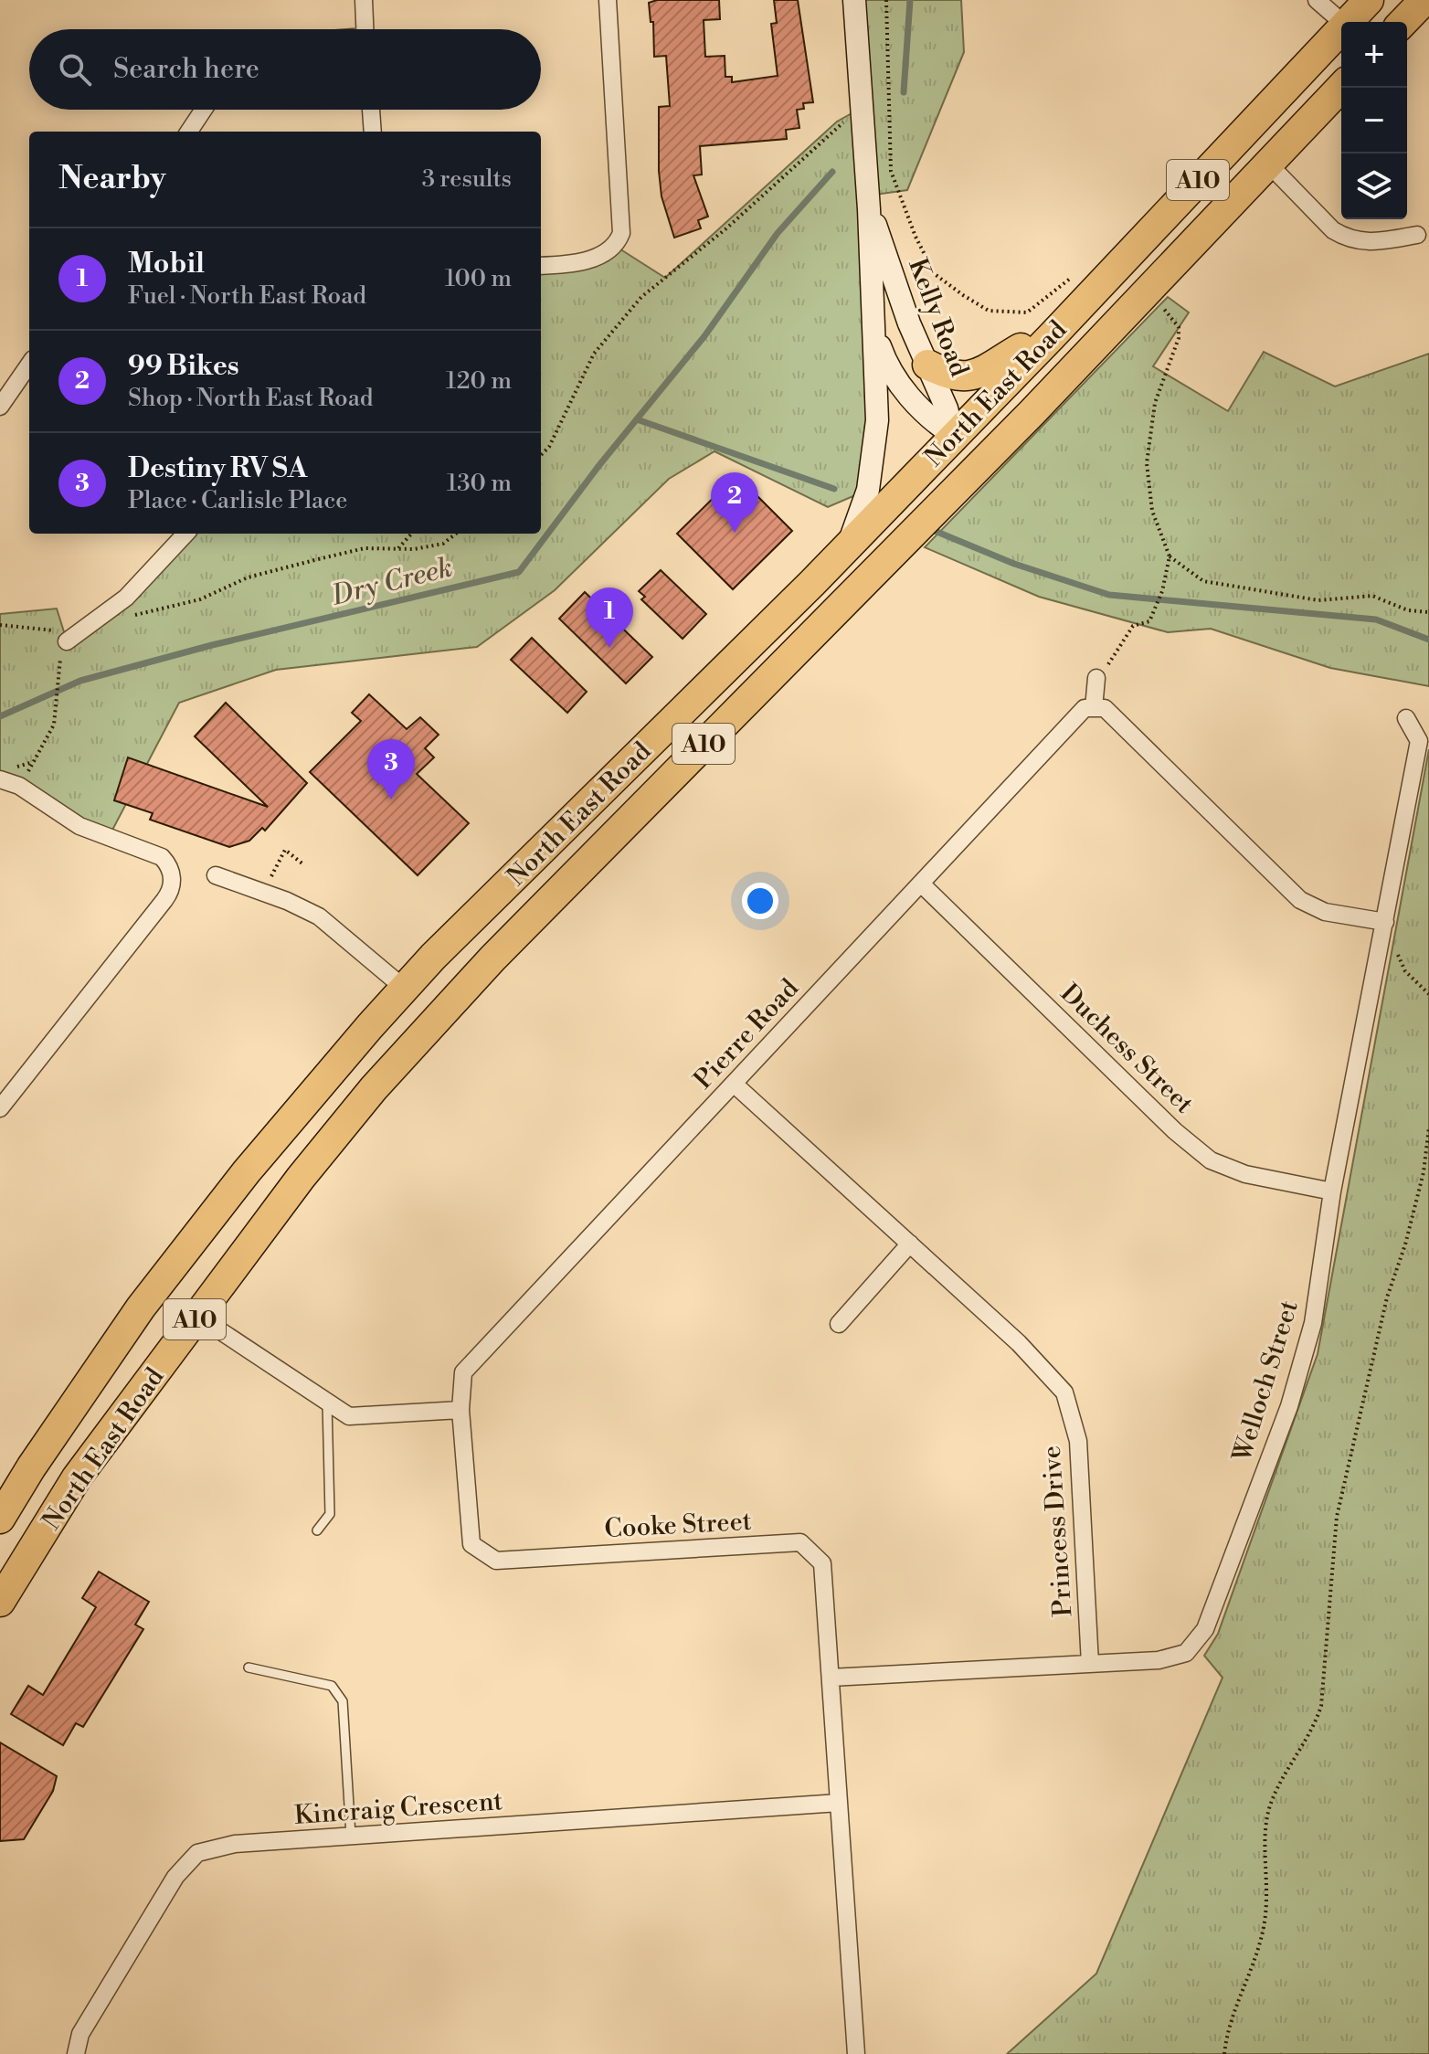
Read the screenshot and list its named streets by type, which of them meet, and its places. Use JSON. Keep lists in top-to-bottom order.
{
  "streets": {
    "highway": ["A10", "North East Road"],
    "street": [
      "Kelly Road",
      "Pierre Road",
      "Duchess Street",
      "Welloch Street",
      "Cooke Street",
      "Princess Drive",
      "Kincraig Crescent"
    ]
  },
  "crossings": [
    ["Kelly Road", "North East Road"],
    ["Pierre Road", "Duchess Street"],
    ["Pierre Road", "Cooke Street"],
    ["Pierre Road", "Princess Drive"],
    ["Duchess Street", "Welloch Street"],
    ["Welloch Street", "Cooke Street"],
    ["Welloch Street", "Princess Drive"],
    ["Cooke Street", "Kincraig Crescent"]
  ],
  "water": ["Dry Creek"],
  "page": {
    "map_buttons": ["+", "−"],
    "search": "Search here",
    "heading": ["Nearby", "3 results"],
    "list": [
      {
        "mark": "1",
        "name": "Mobil",
        "note": "Fuel · North East Road",
        "value": "100 m"
      },
      {
        "mark": "2",
        "name": "99 Bikes",
        "note": "Shop · North East Road",
        "value": "120 m"
      },
      {
        "mark": "3",
        "name": "Destiny RV SA",
        "note": "Place · Carlisle Place",
        "value": "130 m"
      }
    ],
    "pins": ["2", "1", "3"]
  }
}
